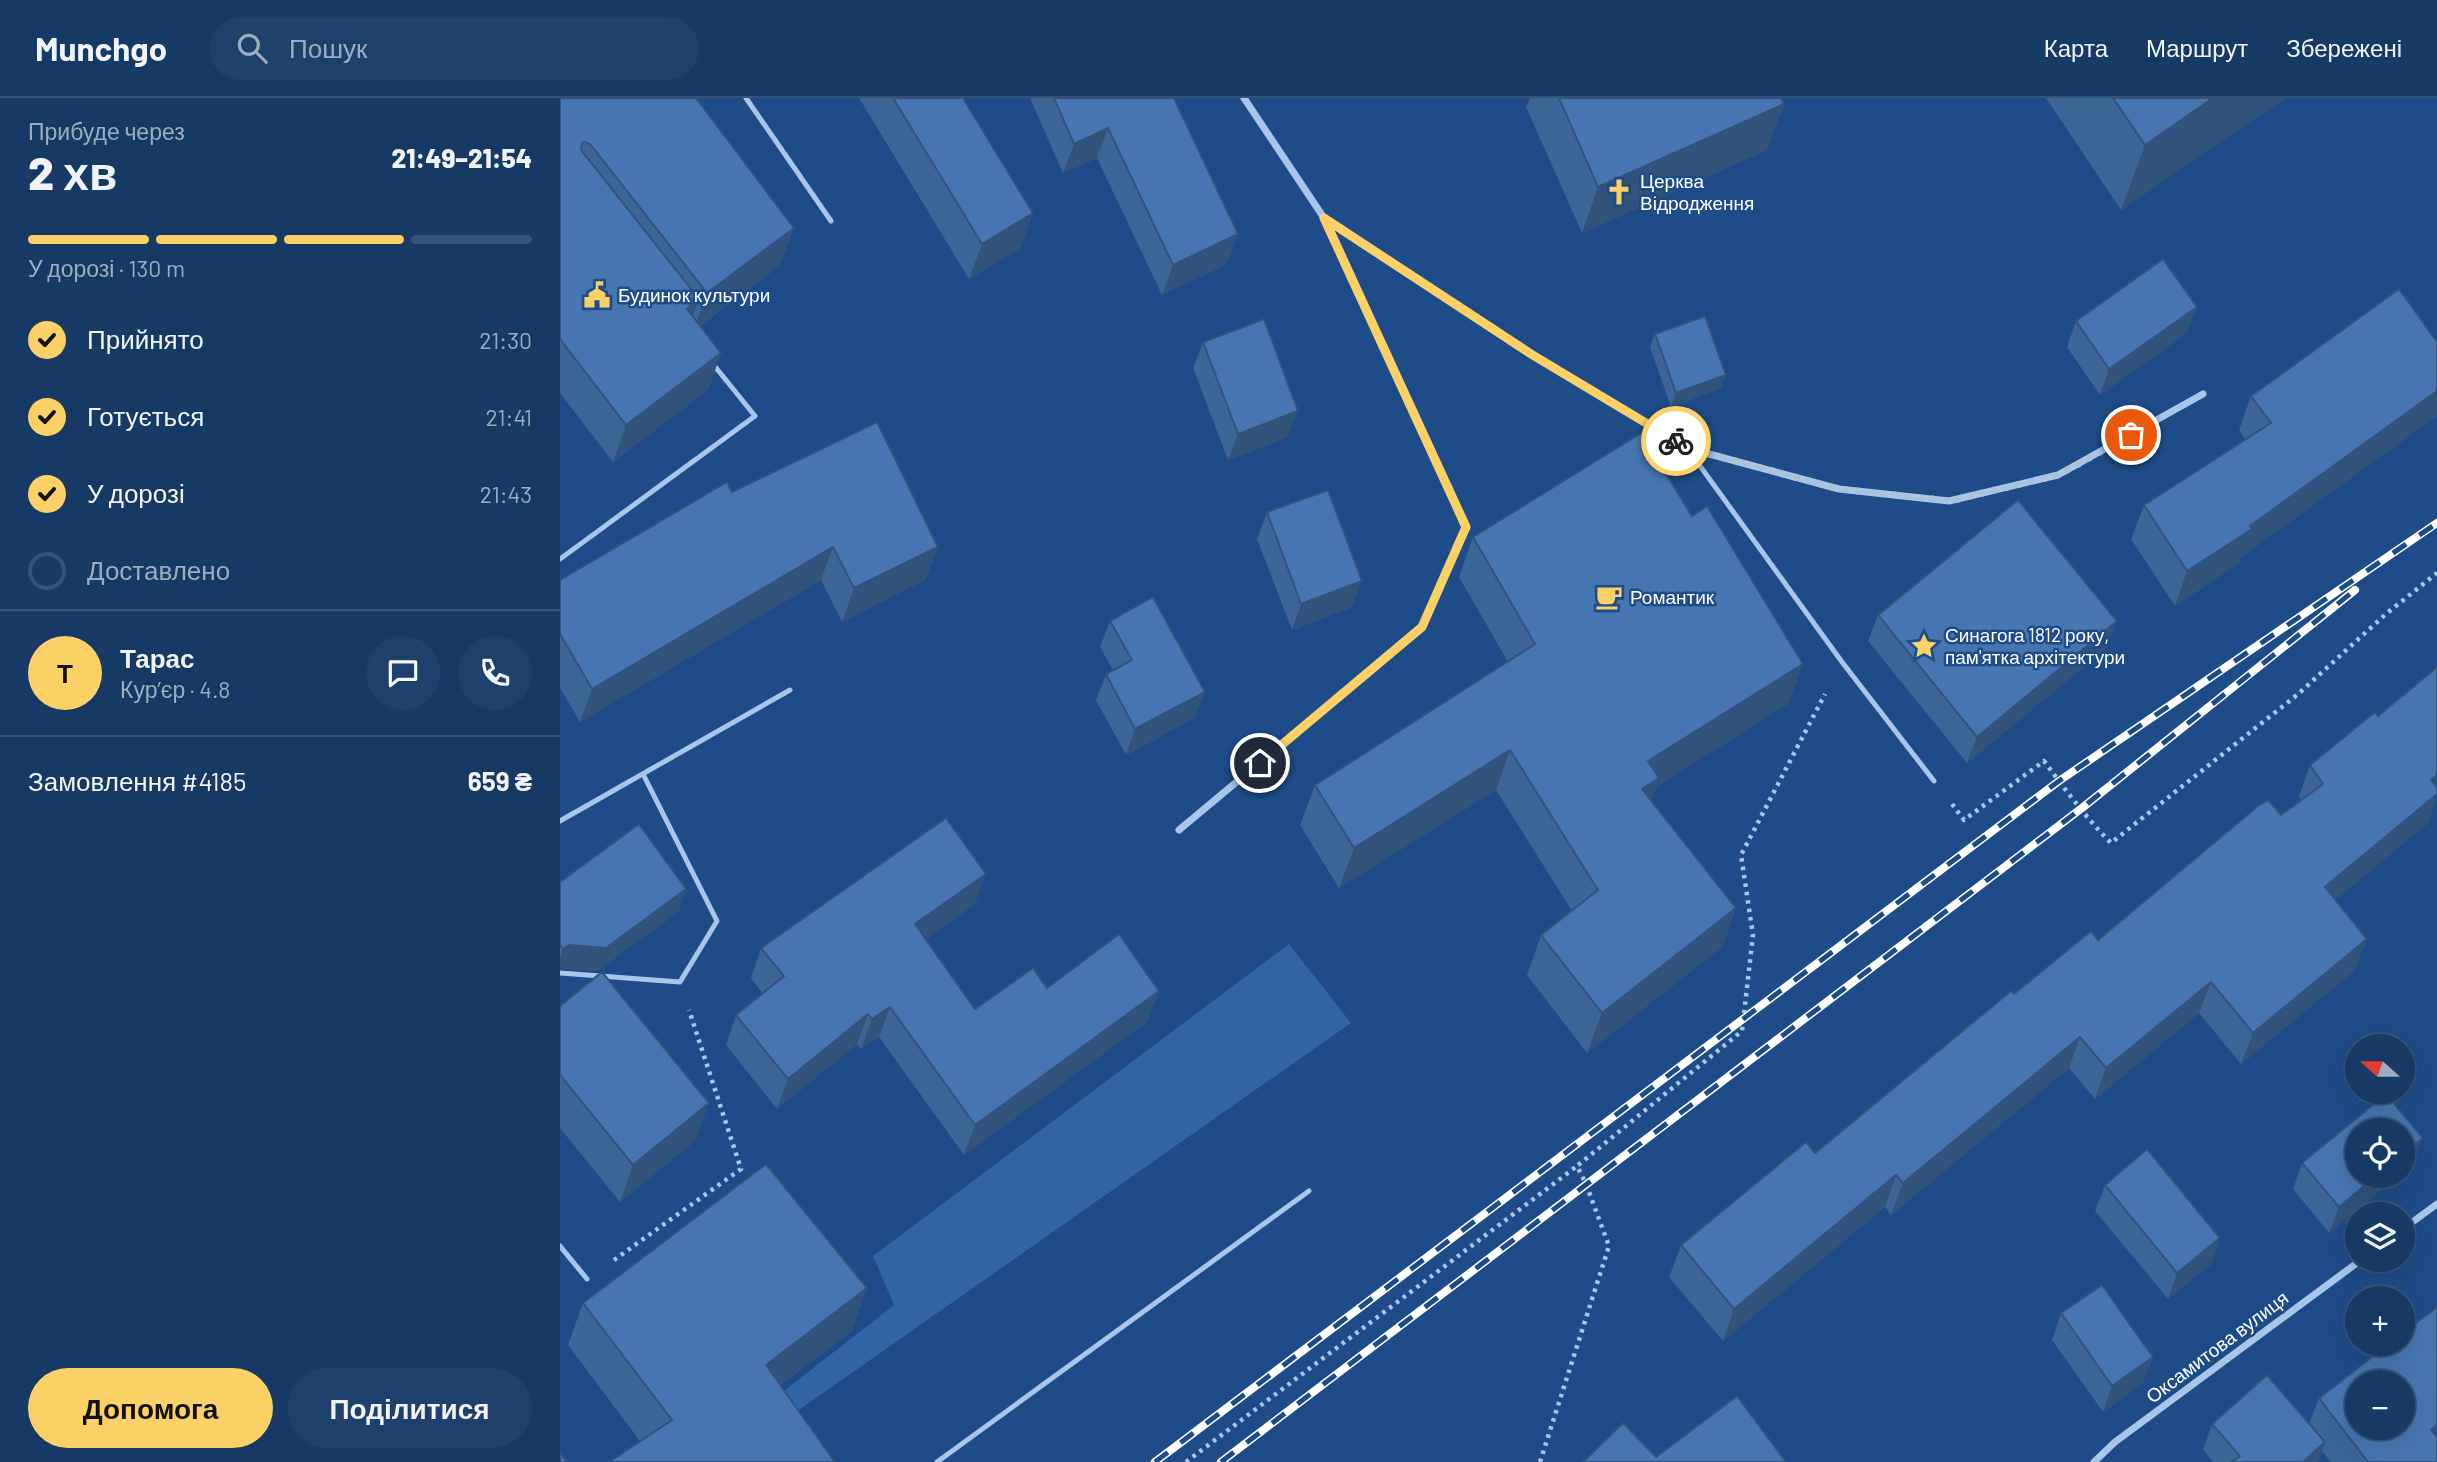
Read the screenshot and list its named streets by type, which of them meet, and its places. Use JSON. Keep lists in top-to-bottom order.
{
  "streets": {
    "street": ["Оксамитова вулиця"]
  },
  "places": {
    "church": ["Церква Відродження"],
    "public building": ["Будинок культури"],
    "cafe": ["Романтик"],
    "place": ["Синагога 1812 року, пам'ятка архітектури"]
  },
  "north": "left",
  "page": {
    "header": "Munchgo",
    "search": "Пошук",
    "nav": ["Карта", "Маршрут", "Збережені"],
    "heading": ["2 хв", "Прибуде через", "21:49–21:54"],
    "panel": [
      "Тарас",
      "Кур’єр · 4.8",
      "Замовлення #4185",
      "659 ₴"
    ],
    "bar": "У дорозі · 130 m",
    "list": [
      ["Прийнято", "21:30"],
      ["Готується", "21:41"],
      ["У дорозі", "21:43"],
      "Доставлено"
    ],
    "round": "Т",
    "map_buttons": ["+", "−"],
    "buttons": ["Допомога", "Поділитися"]
  }
}
